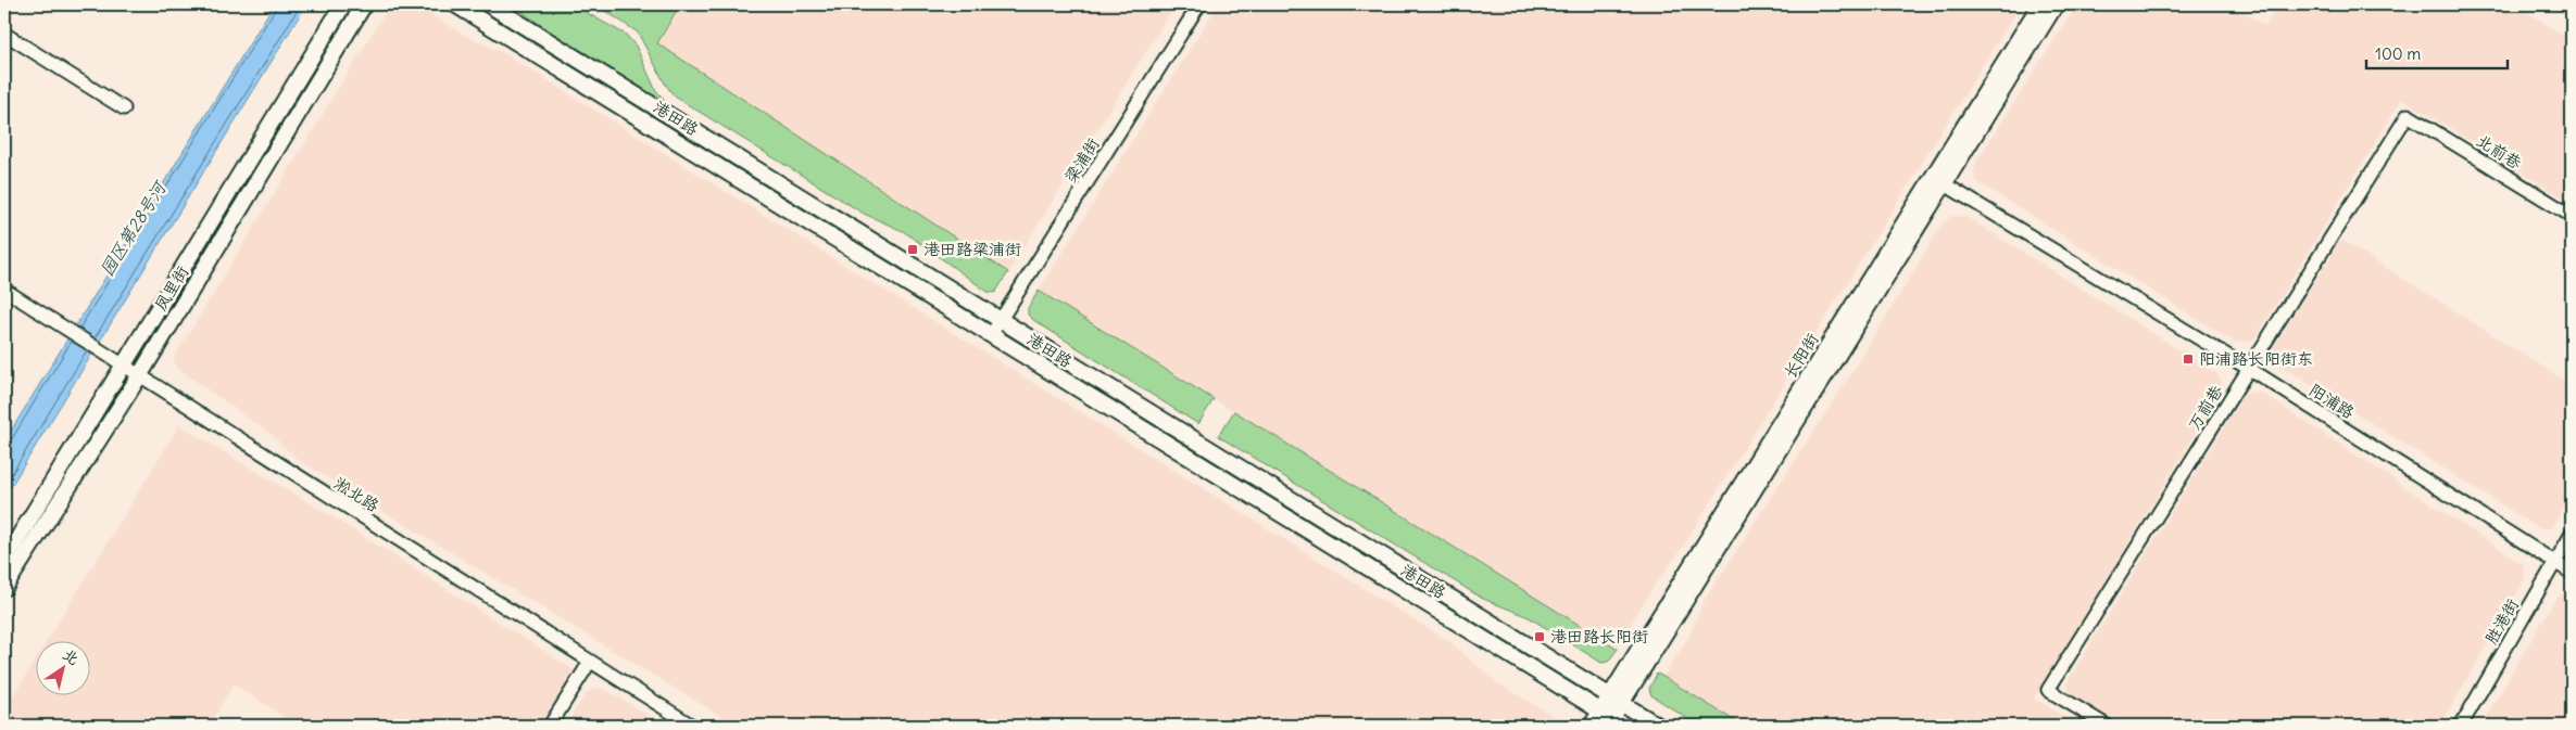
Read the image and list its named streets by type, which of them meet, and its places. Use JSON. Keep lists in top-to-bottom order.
{
  "streets": {
    "main road": ["港田路", "凤里街", "长阳街"],
    "street": [
      "北前巷",
      "梁浦街",
      "阳浦路",
      "万前巷",
      "淞北路",
      "胜港街"
    ]
  },
  "crossings": [
    ["港田路", "梁浦街"],
    ["港田路", "长阳街"],
    ["北前巷", "万前巷"],
    ["凤里街", "淞北路"],
    ["长阳街", "阳浦路"],
    ["阳浦路", "万前巷"],
    ["阳浦路", "胜港街"]
  ],
  "water": ["园区第28号河"],
  "places": {
    "transit": ["港田路梁浦街", "阳浦路长阳街东", "港田路长阳街"]
  },
  "scale_bar": "100 m",
  "north": "top right"
}
